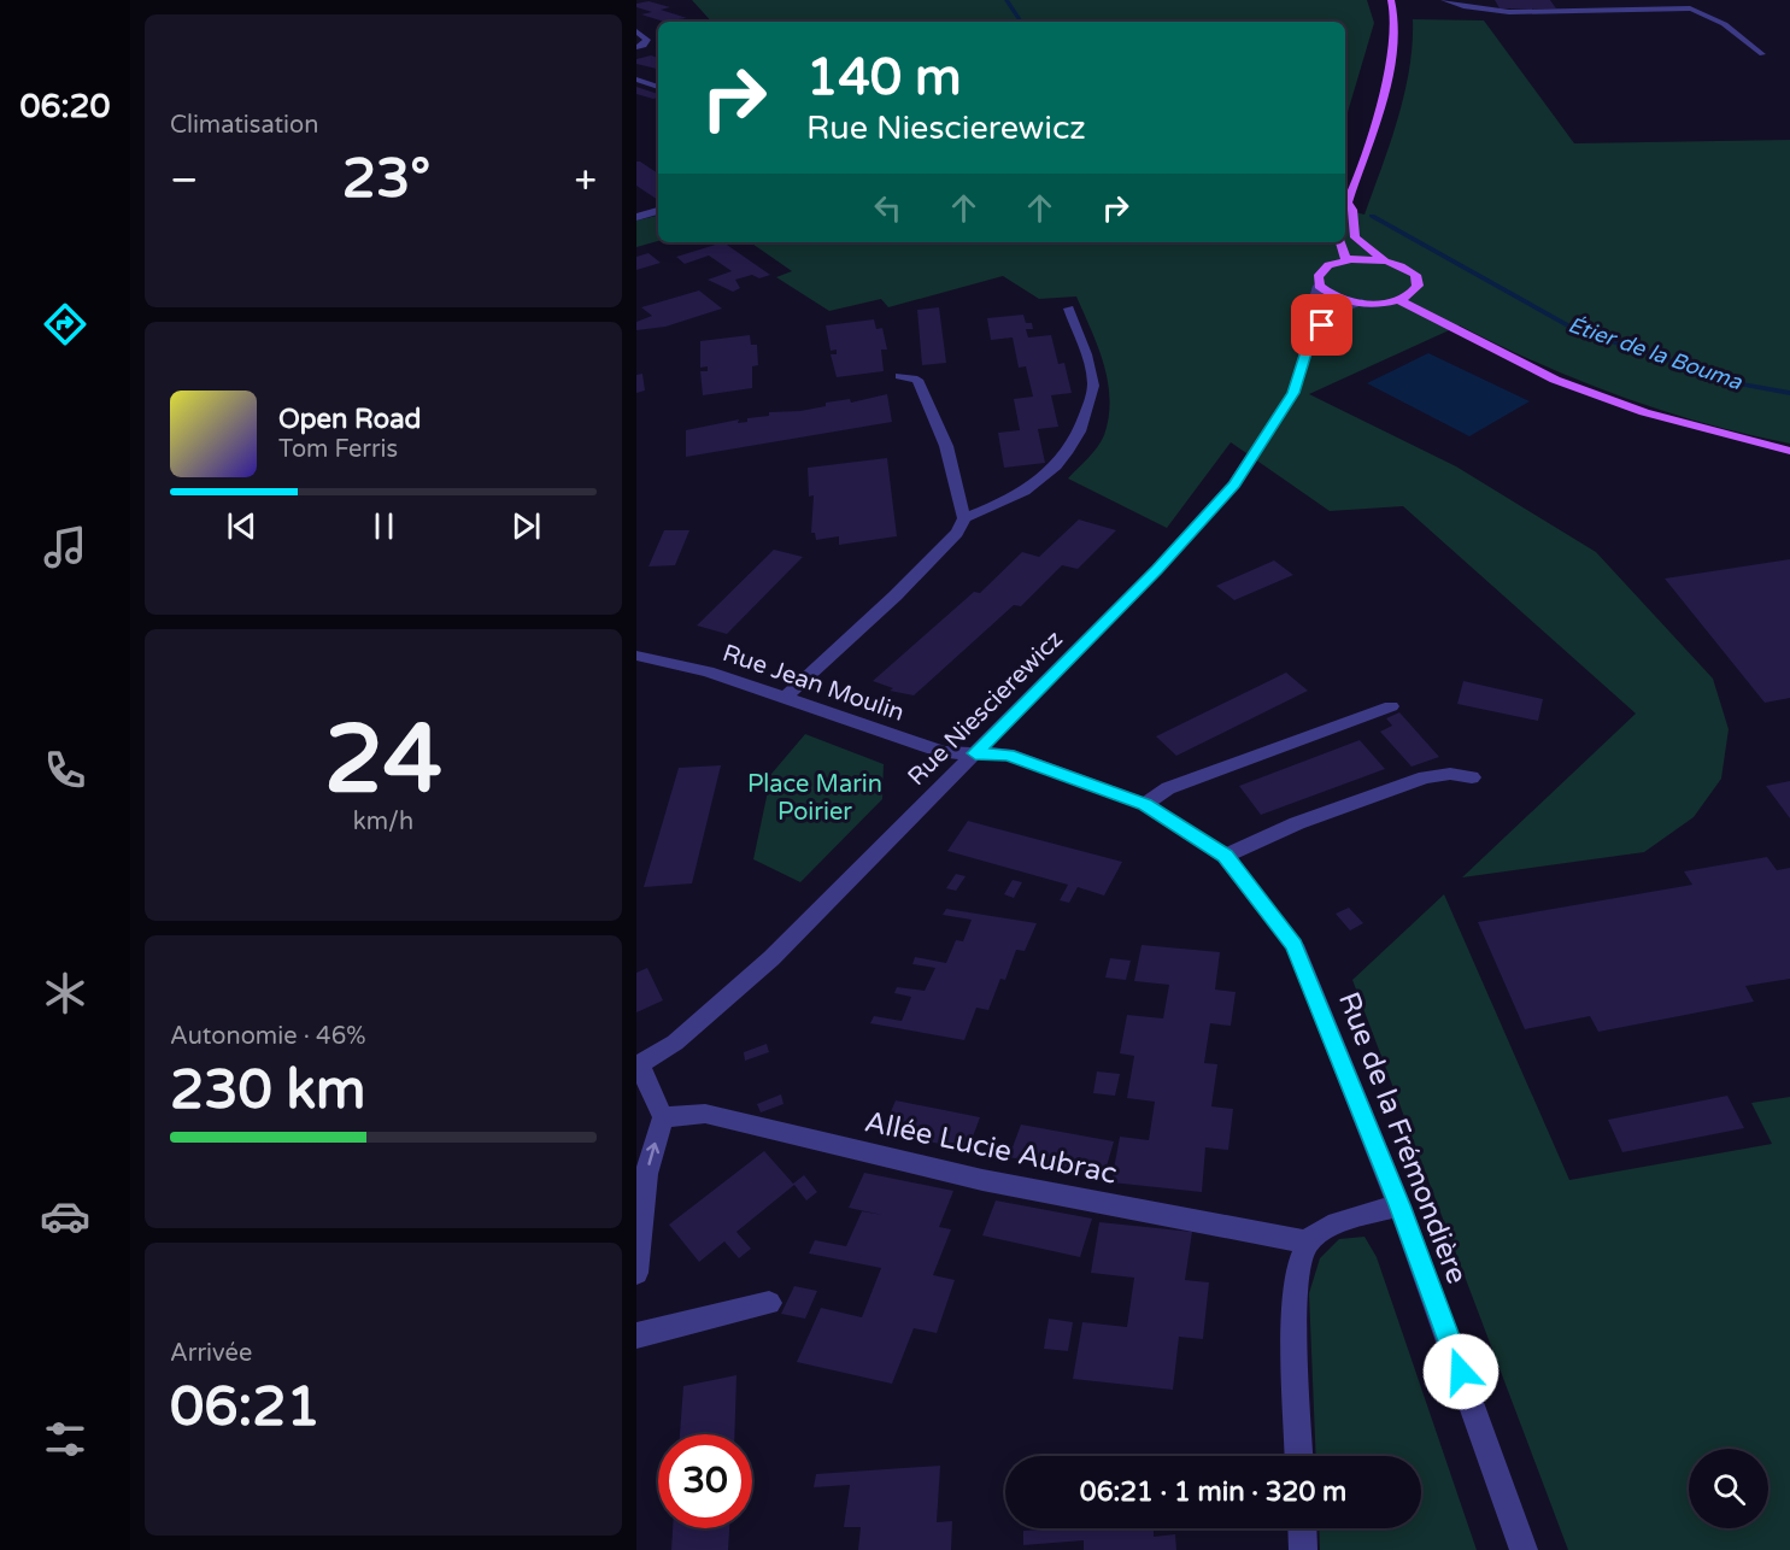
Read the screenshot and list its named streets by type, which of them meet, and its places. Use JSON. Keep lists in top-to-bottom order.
{
  "streets": {
    "street": [
      "Rue Jean Moulin",
      "Rue Niescierewicz",
      "Rue de la Frémondière",
      "Allée Lucie Aubrac"
    ]
  },
  "crossings": [
    ["Rue Jean Moulin", "Rue Niescierewicz"],
    ["Rue Jean Moulin", "Rue de la Frémondière"],
    ["Rue Niescierewicz", "Rue de la Frémondière"]
  ],
  "water": ["Étier de la Bouma"],
  "parks": ["Place Marin Poirier"],
  "page": {
    "tabs": "06:20",
    "tile": [
      "Climatisation",
      ["24", "km/h"],
      ["Autonomie · 46%", "230 km"],
      ["Arrivée", "06:21"]
    ],
    "turn": ["140 m", "Rue Niescierewicz"],
    "heat": ["−", "23°", "+"],
    "song": ["Open Road", "Tom Ferris"],
    "limit": "30",
    "trip": "06:21 · 1 min · 320 m"
  }
}
